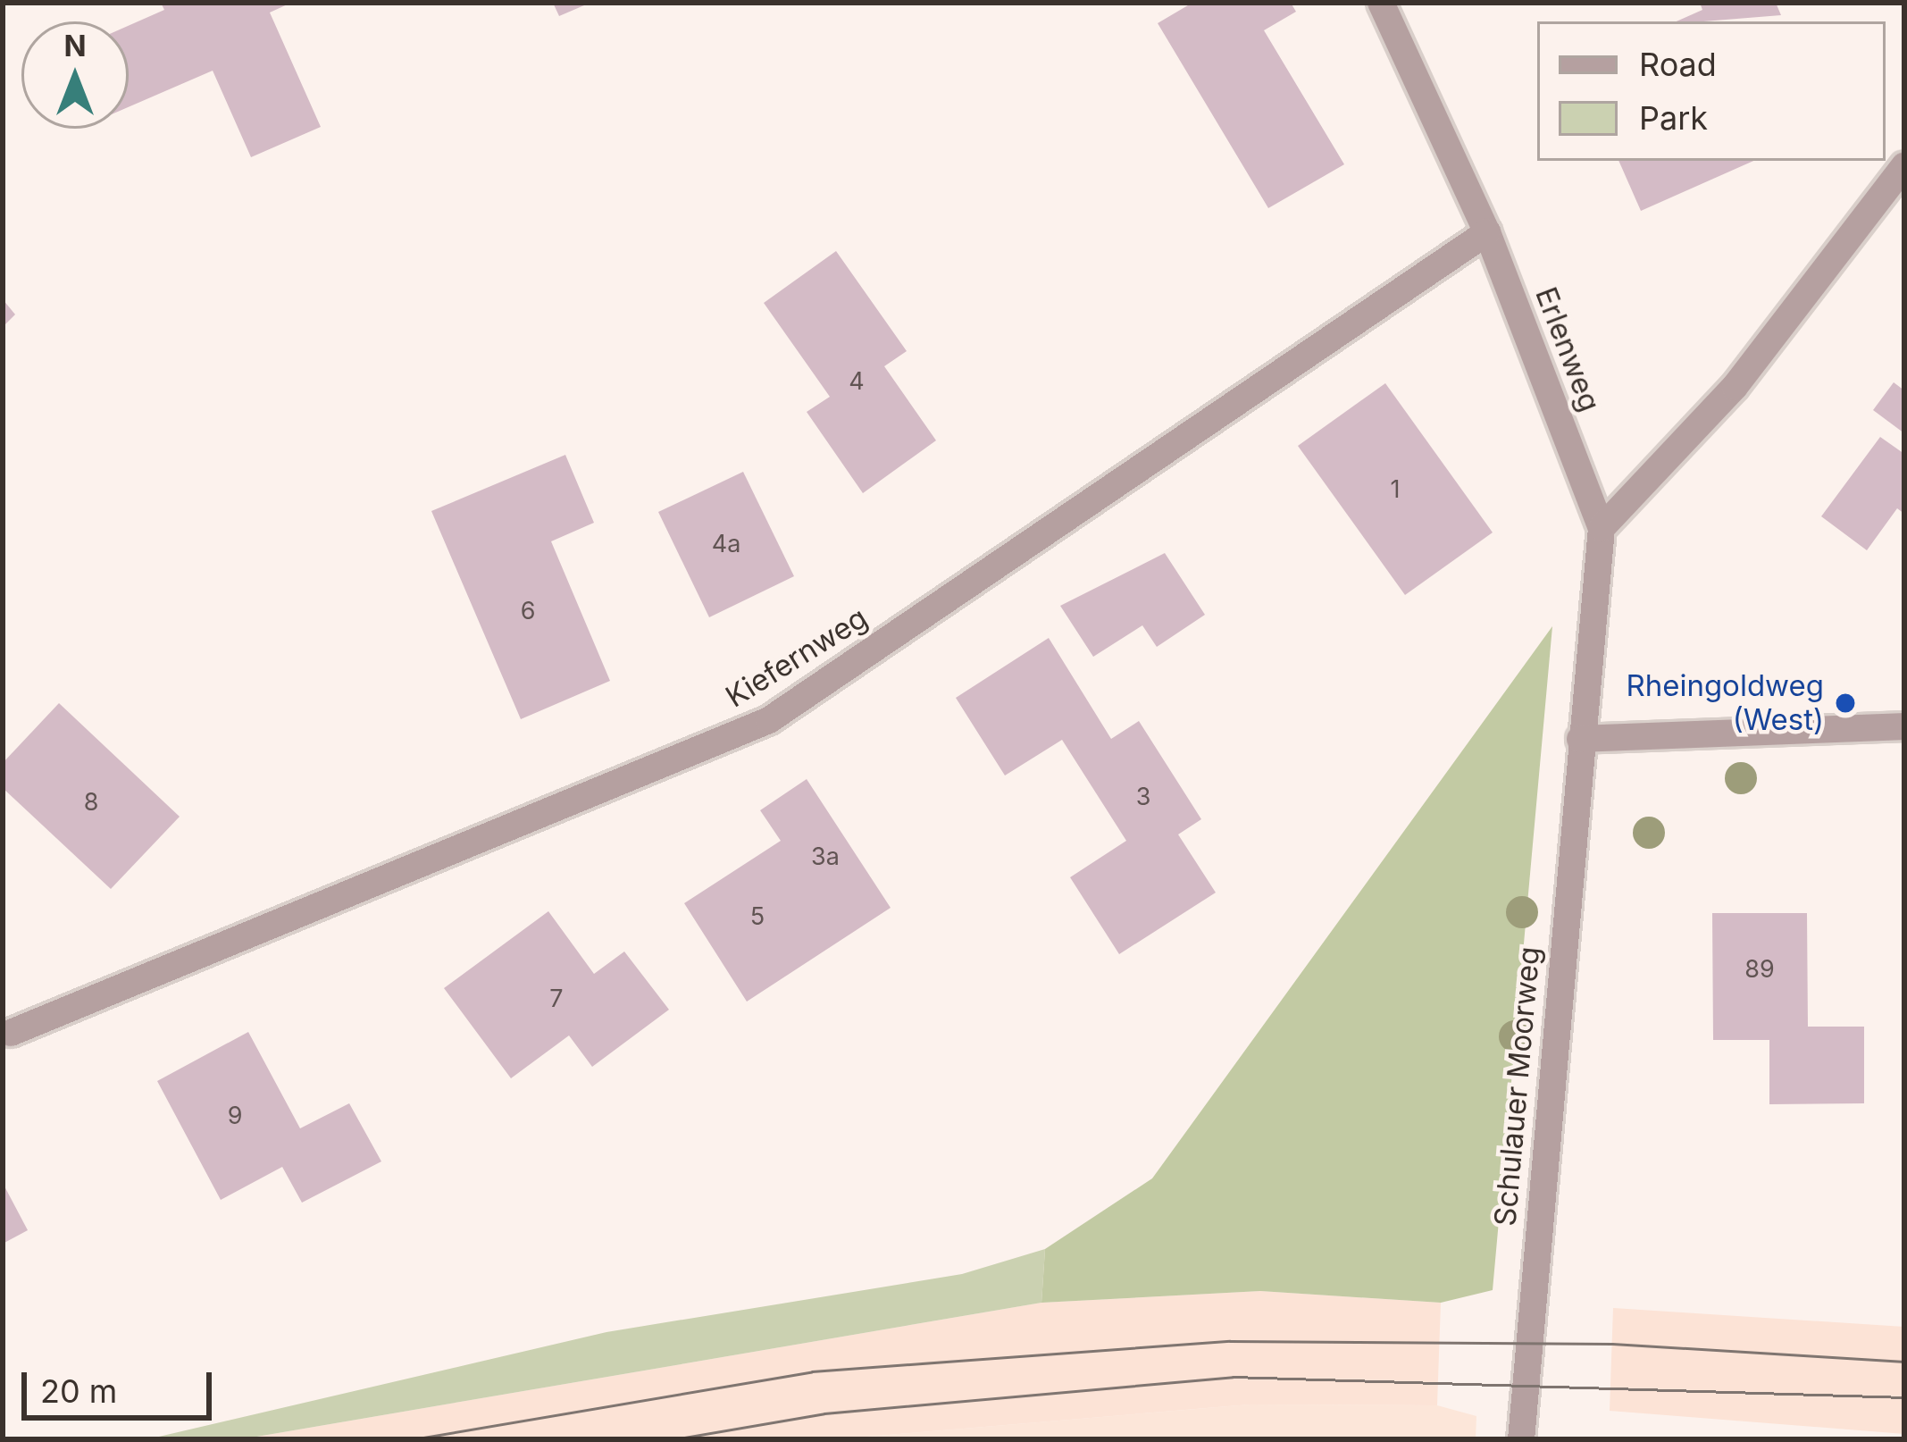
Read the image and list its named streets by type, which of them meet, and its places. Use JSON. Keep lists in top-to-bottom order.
{
  "streets": {
    "street": ["Erlenweg", "Kiefernweg", "Schulauer Moorweg"]
  },
  "crossings": [
    ["Erlenweg", "Kiefernweg"],
    ["Erlenweg", "Schulauer Moorweg"]
  ],
  "places": ["Rheingoldweg (West)"],
  "house_numbers": [
    "4",
    "1",
    "4a",
    "6",
    "3",
    "8",
    "3a",
    "5",
    "89",
    "7",
    "9"
  ],
  "legend": ["Road", "Park"],
  "scale_bar": "20 m",
  "north": "top"
}
